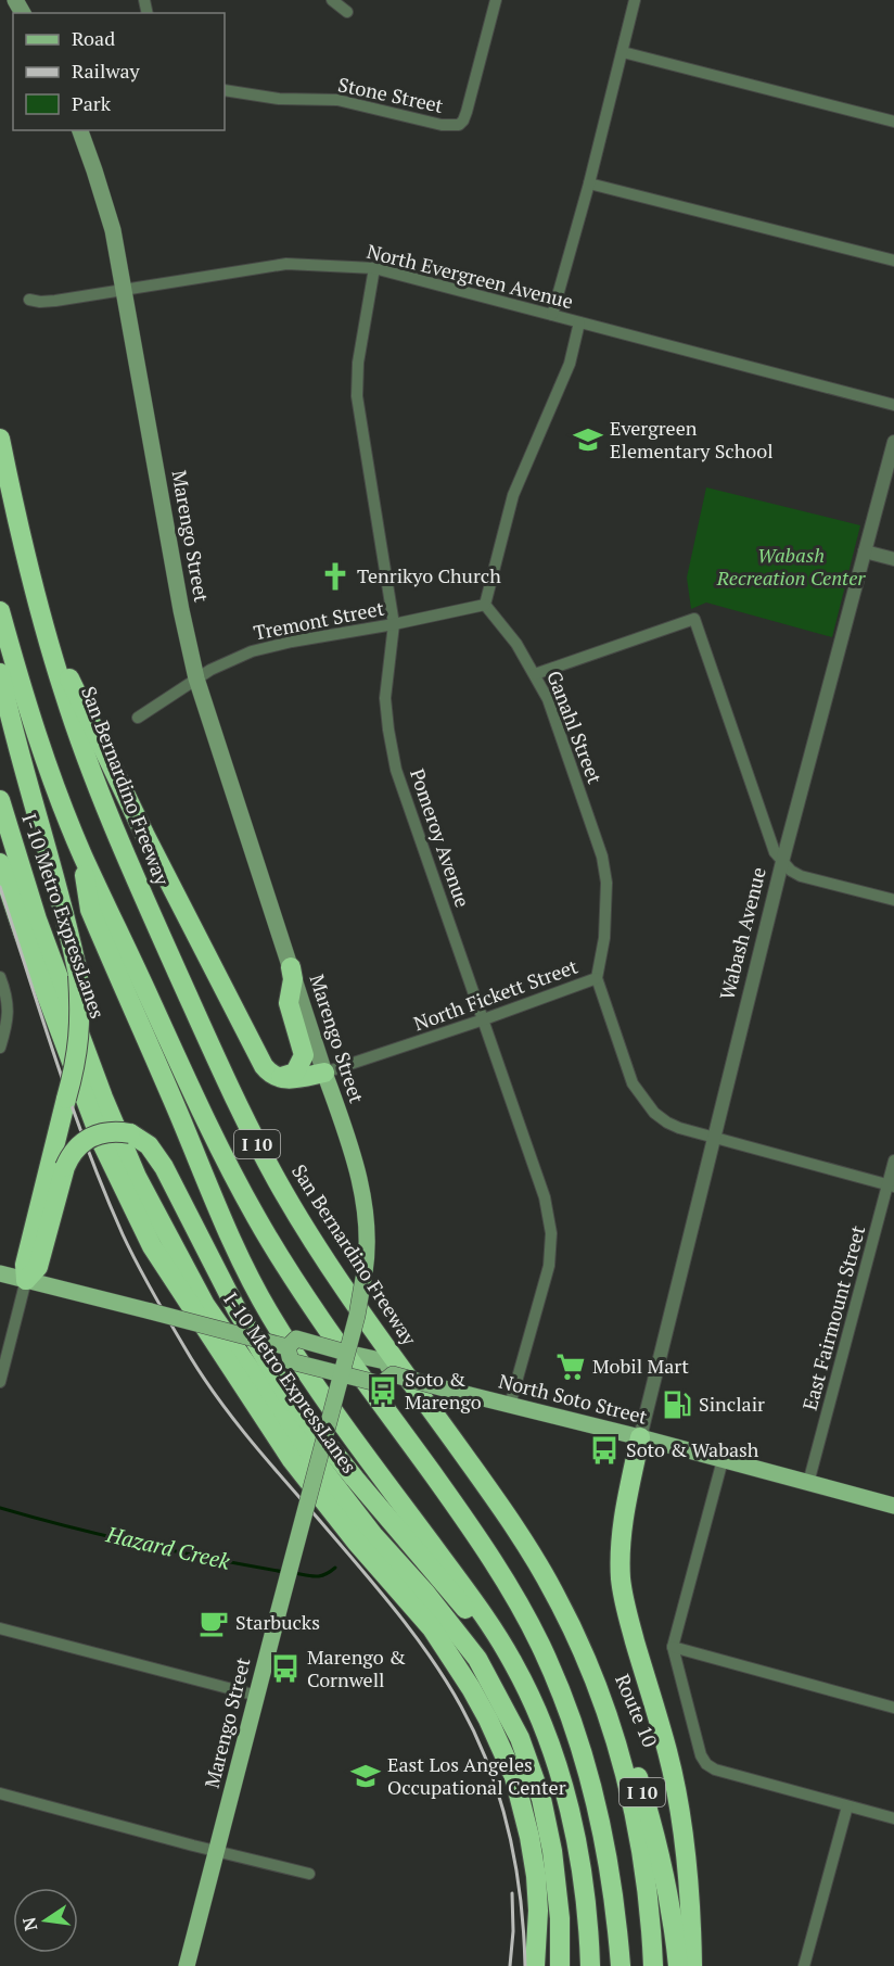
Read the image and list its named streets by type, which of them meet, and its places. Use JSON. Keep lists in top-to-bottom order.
{
  "streets": {
    "highway": [
      "San Bernardino Freeway",
      "I-10 Metro ExpressLanes",
      "I 10",
      "Route 10"
    ],
    "main road": ["Marengo Street", "North Soto Street"],
    "street": [
      "Stone Street",
      "North Evergreen Avenue",
      "Tremont Street",
      "Ganahl Street",
      "Pomeroy Avenue",
      "Wabash Avenue",
      "North Fickett Street",
      "East Fairmount Street"
    ]
  },
  "crossings": [
    ["North Evergreen Avenue", "Marengo Street"],
    ["North Evergreen Avenue", "Pomeroy Avenue"],
    ["Marengo Street", "Tremont Street"],
    ["Marengo Street", "North Fickett Street"],
    ["Marengo Street", "North Soto Street"],
    ["Tremont Street", "Ganahl Street"],
    ["Tremont Street", "Pomeroy Avenue"],
    ["Ganahl Street", "North Fickett Street"],
    ["San Bernardino Freeway", "Route 10"],
    ["Pomeroy Avenue", "North Fickett Street"],
    ["Pomeroy Avenue", "North Soto Street"],
    ["Wabash Avenue", "North Fickett Street"],
    ["Wabash Avenue", "North Soto Street"],
    ["North Fickett Street", "East Fairmount Street"],
    ["East Fairmount Street", "North Soto Street"]
  ],
  "water": ["Hazard Creek"],
  "parks": ["Wabash Recreation Center"],
  "places": {
    "school or university": ["Evergreen Elementary School", "East Los Angeles Occupational Center"],
    "church": ["Tenrikyo Church"],
    "supermarket": ["Mobil Mart"],
    "bus stop": ["Soto & Marengo", "Soto & Wabash", "Marengo & Cornwell"],
    "fuel station": ["Sinclair"],
    "cafe": ["Starbucks"]
  },
  "legend": ["Road", "Railway", "Park"],
  "north": "left"
}
